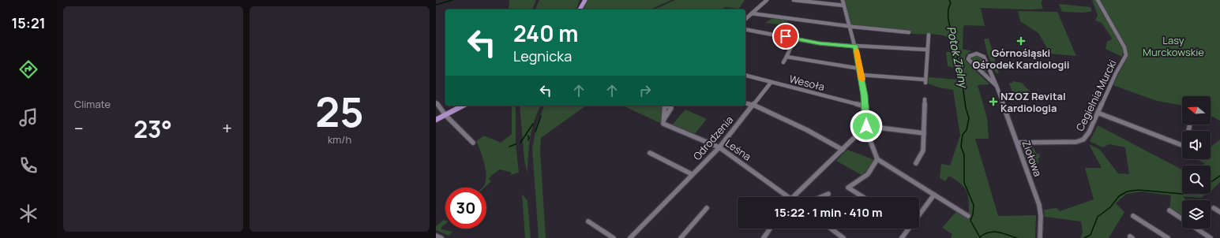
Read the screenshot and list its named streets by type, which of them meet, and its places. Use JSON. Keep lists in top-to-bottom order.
{
  "streets": {
    "street": [
      "Wesoła",
      "Cegielnia Murcki",
      "Odrodzenia",
      "Leśna",
      "Ziołowa"
    ]
  },
  "crossings": [
    ["Wesoła", "Odrodzenia"],
    ["Cegielnia Murcki", "Ziołowa"],
    ["Odrodzenia", "Leśna"]
  ],
  "water": ["Potok Zielny"],
  "parks": ["Lasy Murckowskie"],
  "places": {
    "health": ["Górnośląski Ośrodek Kardiologii", "NZOZ Revital Kardiologia"]
  },
  "north": "left",
  "page": {
    "tabs": "15:21",
    "tile": [
      "Climate",
      ["25", "km/h"]
    ],
    "turn": ["240 m", "Legnicka"],
    "heat": ["−", "23°", "+"],
    "limit": "30",
    "trip": "15:22 · 1 min · 410 m"
  }
}
